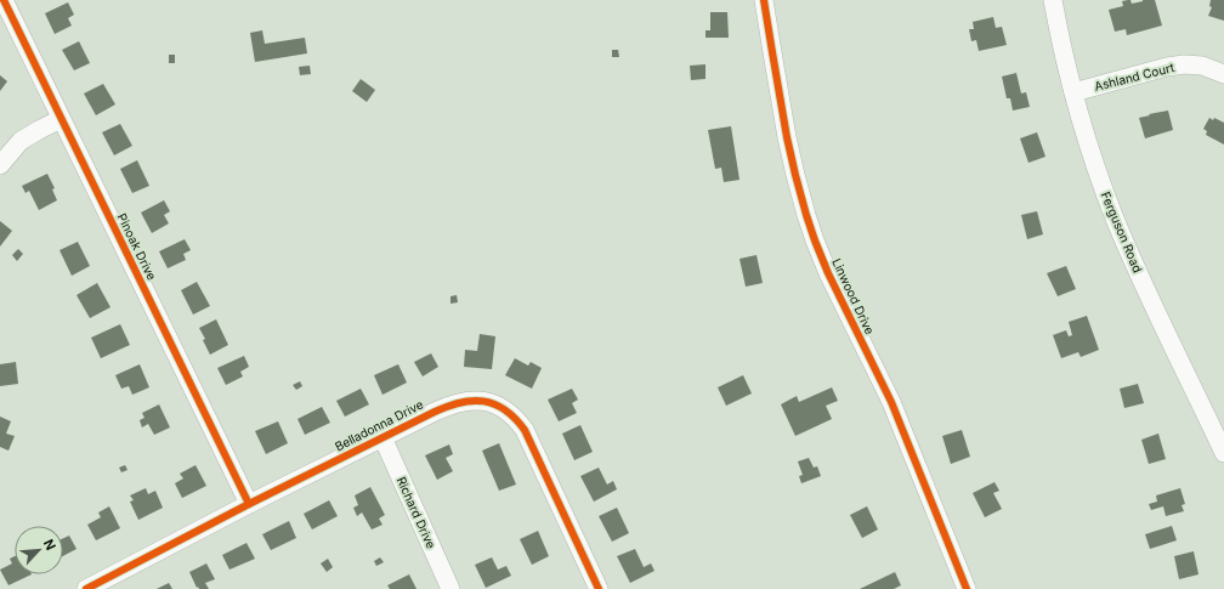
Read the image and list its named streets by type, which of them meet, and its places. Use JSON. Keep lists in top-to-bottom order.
{
  "streets": {
    "street": [
      "Ashland Court",
      "Ferguson Road",
      "Pinoak Drive",
      "Linwood Drive",
      "Belladonna Drive",
      "Richard Drive"
    ]
  },
  "crossings": [
    ["Ashland Court", "Ferguson Road"],
    ["Pinoak Drive", "Belladonna Drive"],
    ["Belladonna Drive", "Richard Drive"]
  ],
  "north": "top right"
}
